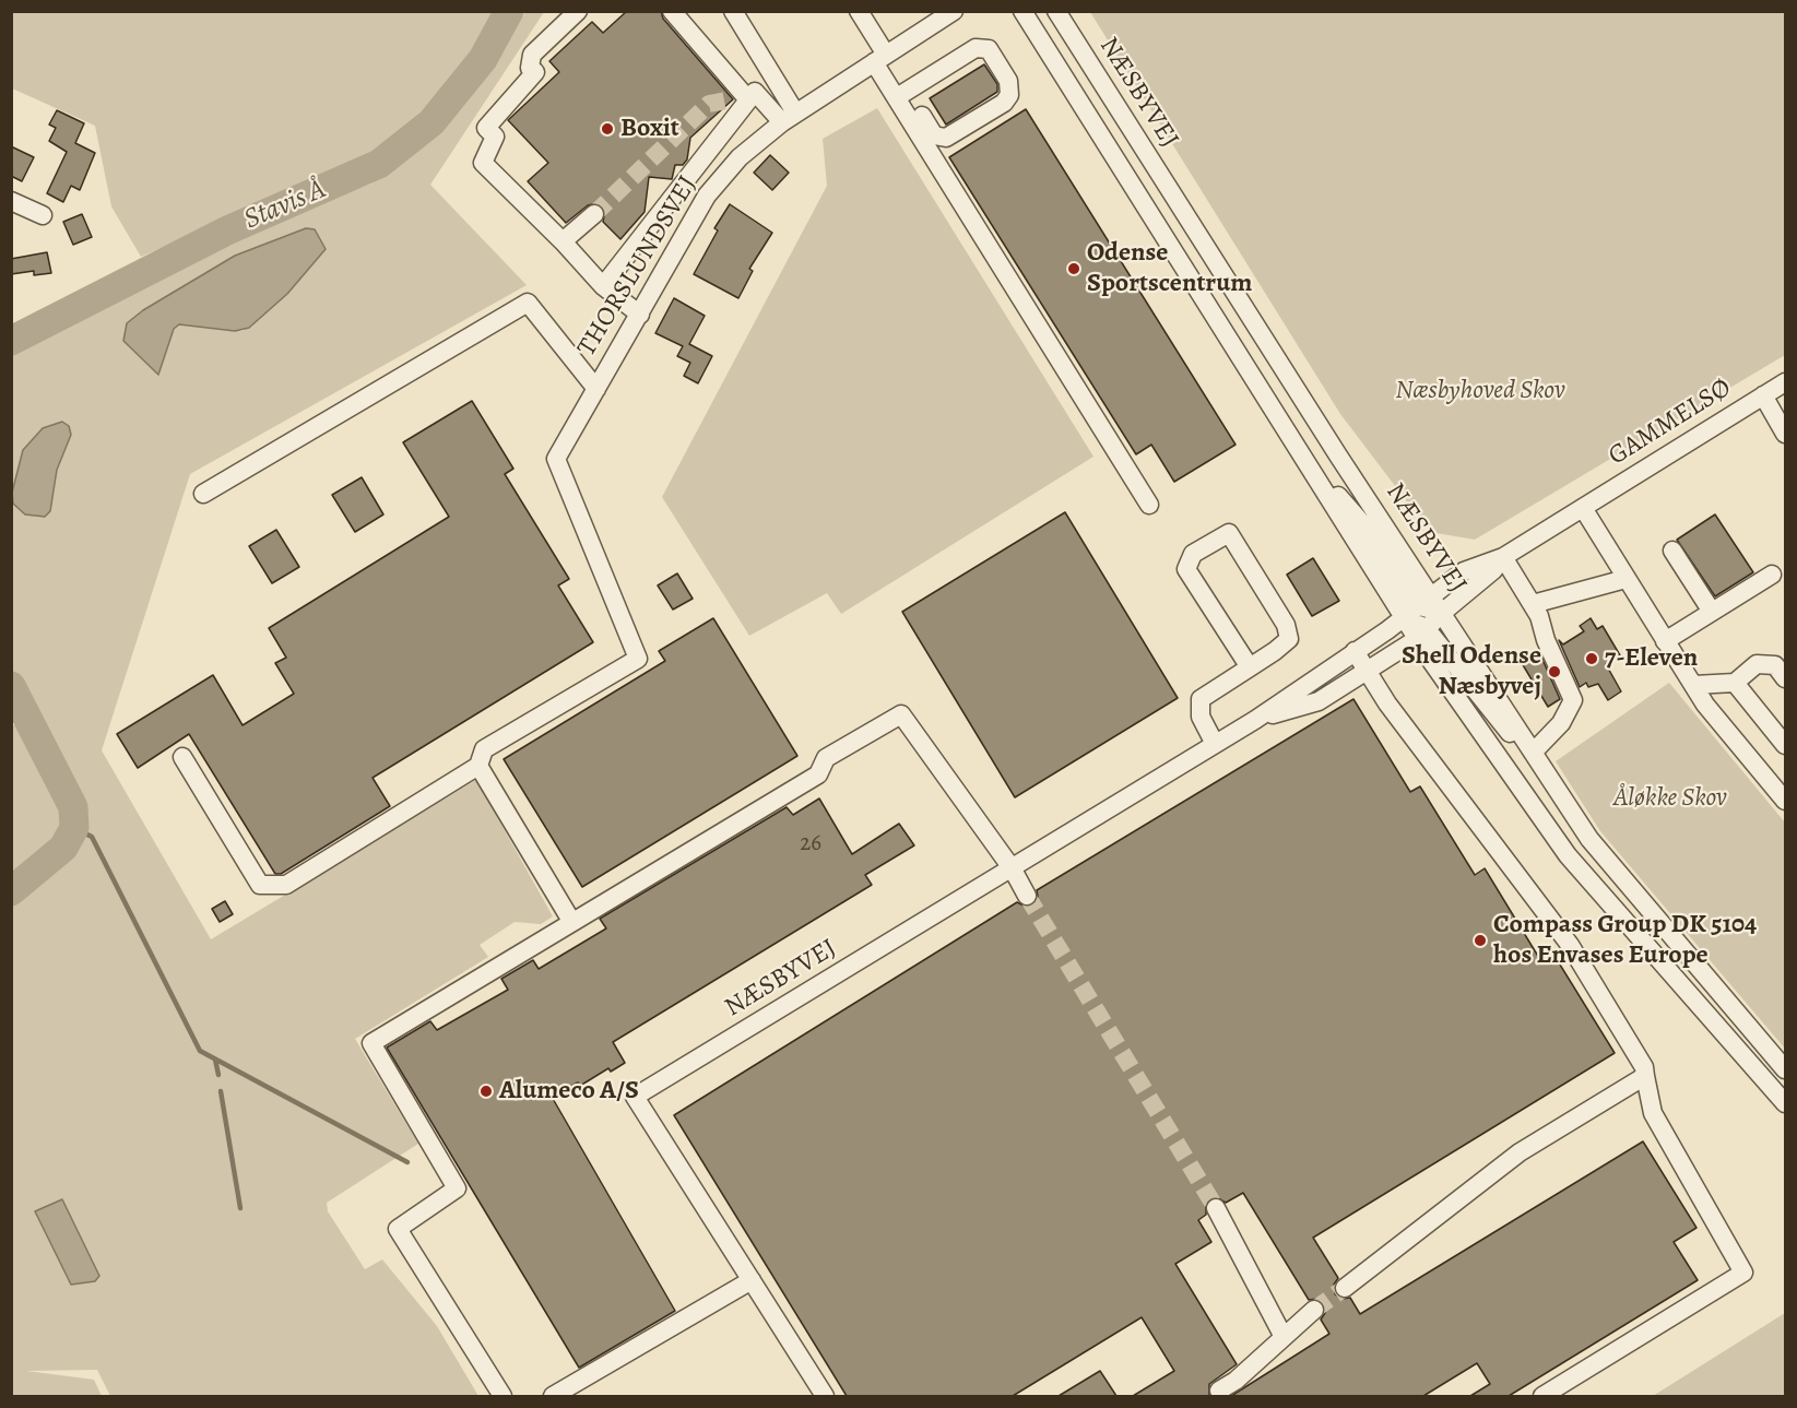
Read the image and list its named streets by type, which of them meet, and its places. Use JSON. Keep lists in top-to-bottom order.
{
  "streets": {
    "street": ["NÆSBYVEJ", "THORSLUNDSVEJ", "GAMMELSØ"]
  },
  "crossings": [
    ["NÆSBYVEJ", "GAMMELSØ"]
  ],
  "water": ["Stavis Å"],
  "parks": ["Næsbyhoved Skov", "Åløkke Skov"],
  "places": [
    "Boxit",
    "Odense Sportscentrum",
    "7-Eleven",
    "Shell Odense Næsbyvej",
    "Compass Group DK 5104 hos Envases Europe",
    "Alumeco A/S"
  ],
  "house_numbers": ["26"]
}
